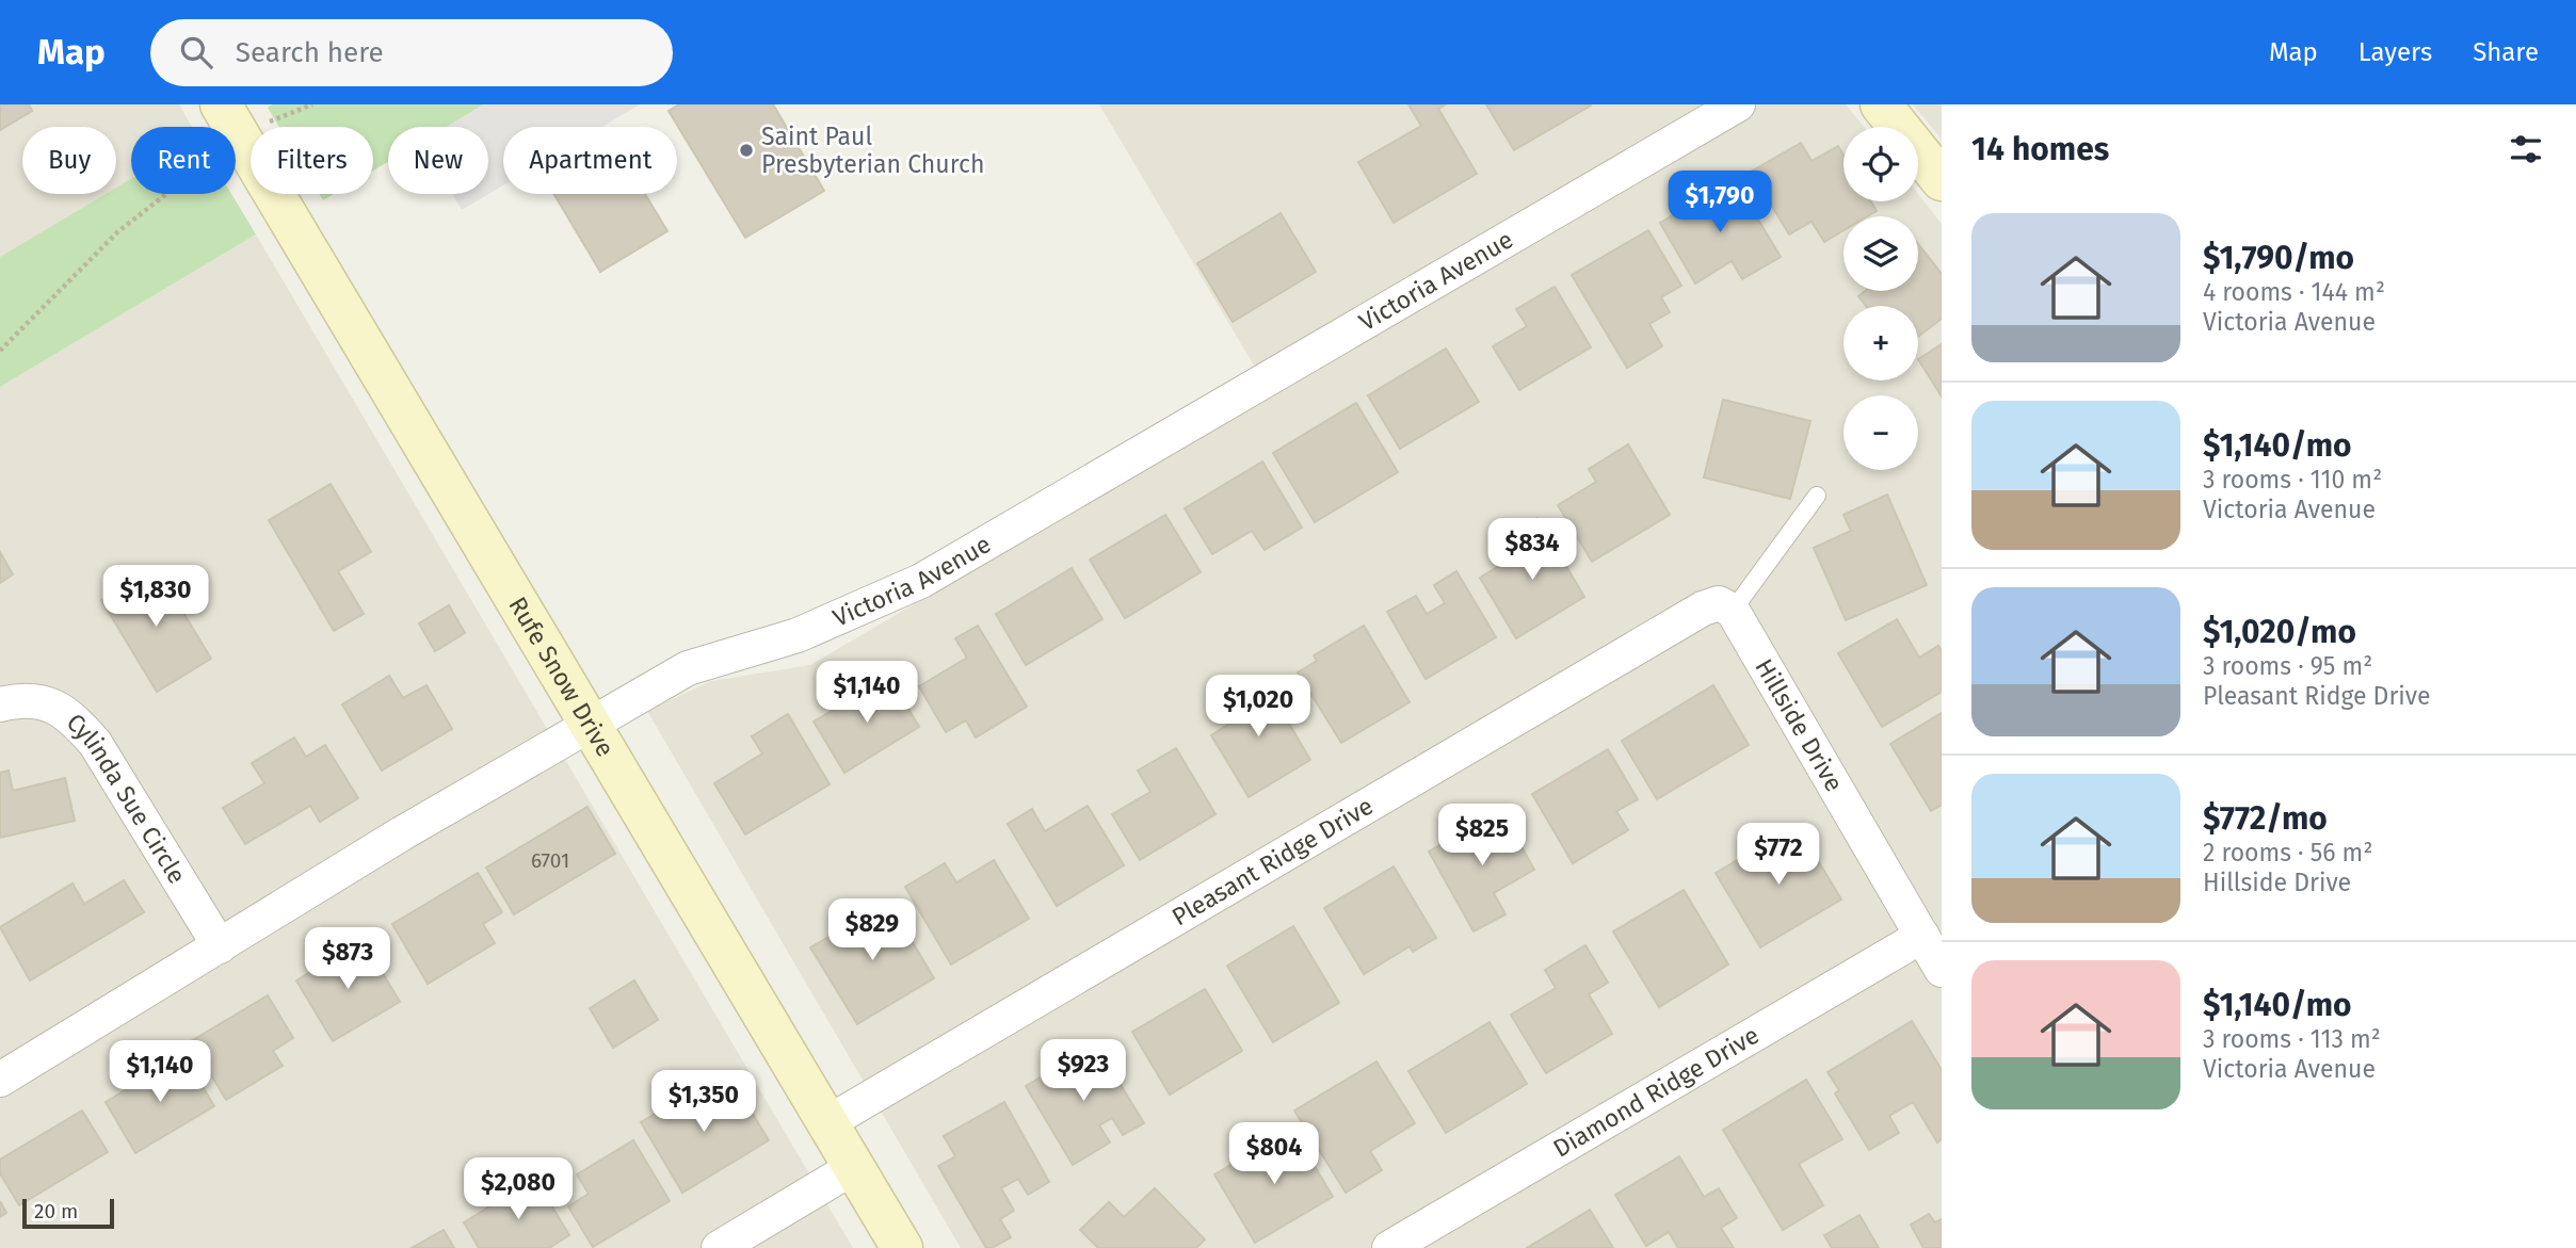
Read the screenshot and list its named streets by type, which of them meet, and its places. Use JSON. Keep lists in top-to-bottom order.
{
  "streets": {
    "main road": ["Rufe Snow Drive"],
    "street": [
      "Victoria Avenue",
      "Hillside Drive",
      "Cylinda Sue Circle",
      "Pleasant Ridge Drive",
      "Diamond Ridge Drive"
    ]
  },
  "crossings": [
    ["Victoria Avenue", "Rufe Snow Drive"],
    ["Victoria Avenue", "Cylinda Sue Circle"],
    ["Rufe Snow Drive", "Pleasant Ridge Drive"],
    ["Hillside Drive", "Pleasant Ridge Drive"],
    ["Hillside Drive", "Diamond Ridge Drive"]
  ],
  "places": ["Saint Paul Presbyterian Church"],
  "house_numbers": ["6701"],
  "scale_bar": "20 m",
  "page": {
    "header": "Map",
    "search": "Search here",
    "nav": ["Map", "Layers", "Share"],
    "heading": "14 homes",
    "map_buttons": ["+", "−"],
    "chip": [
      "Buy",
      "Rent",
      "Filters",
      "New",
      "Apartment"
    ],
    "price": [
      "$1,790",
      "$834",
      "$1,830",
      "$1,140",
      "$1,020",
      "$825",
      "$772",
      "$829",
      "$873",
      "$923",
      "$1,140",
      "$1,350",
      "$804",
      "$2,080"
    ],
    "list": [
      {
        "name": "$1,790/mo",
        "note": "4 rooms · 144 m² · Victoria Avenue"
      },
      {
        "name": "$1,140/mo",
        "note": "3 rooms · 110 m² · Victoria Avenue"
      },
      {
        "name": "$1,020/mo",
        "note": "3 rooms · 95 m² · Pleasant Ridge Drive"
      },
      {
        "name": "$772/mo",
        "note": "2 rooms · 56 m² · Hillside Drive"
      },
      {
        "name": "$1,140/mo",
        "note": "3 rooms · 113 m² · Victoria Avenue"
      }
    ],
    "scale": "20 m"
  }
}
